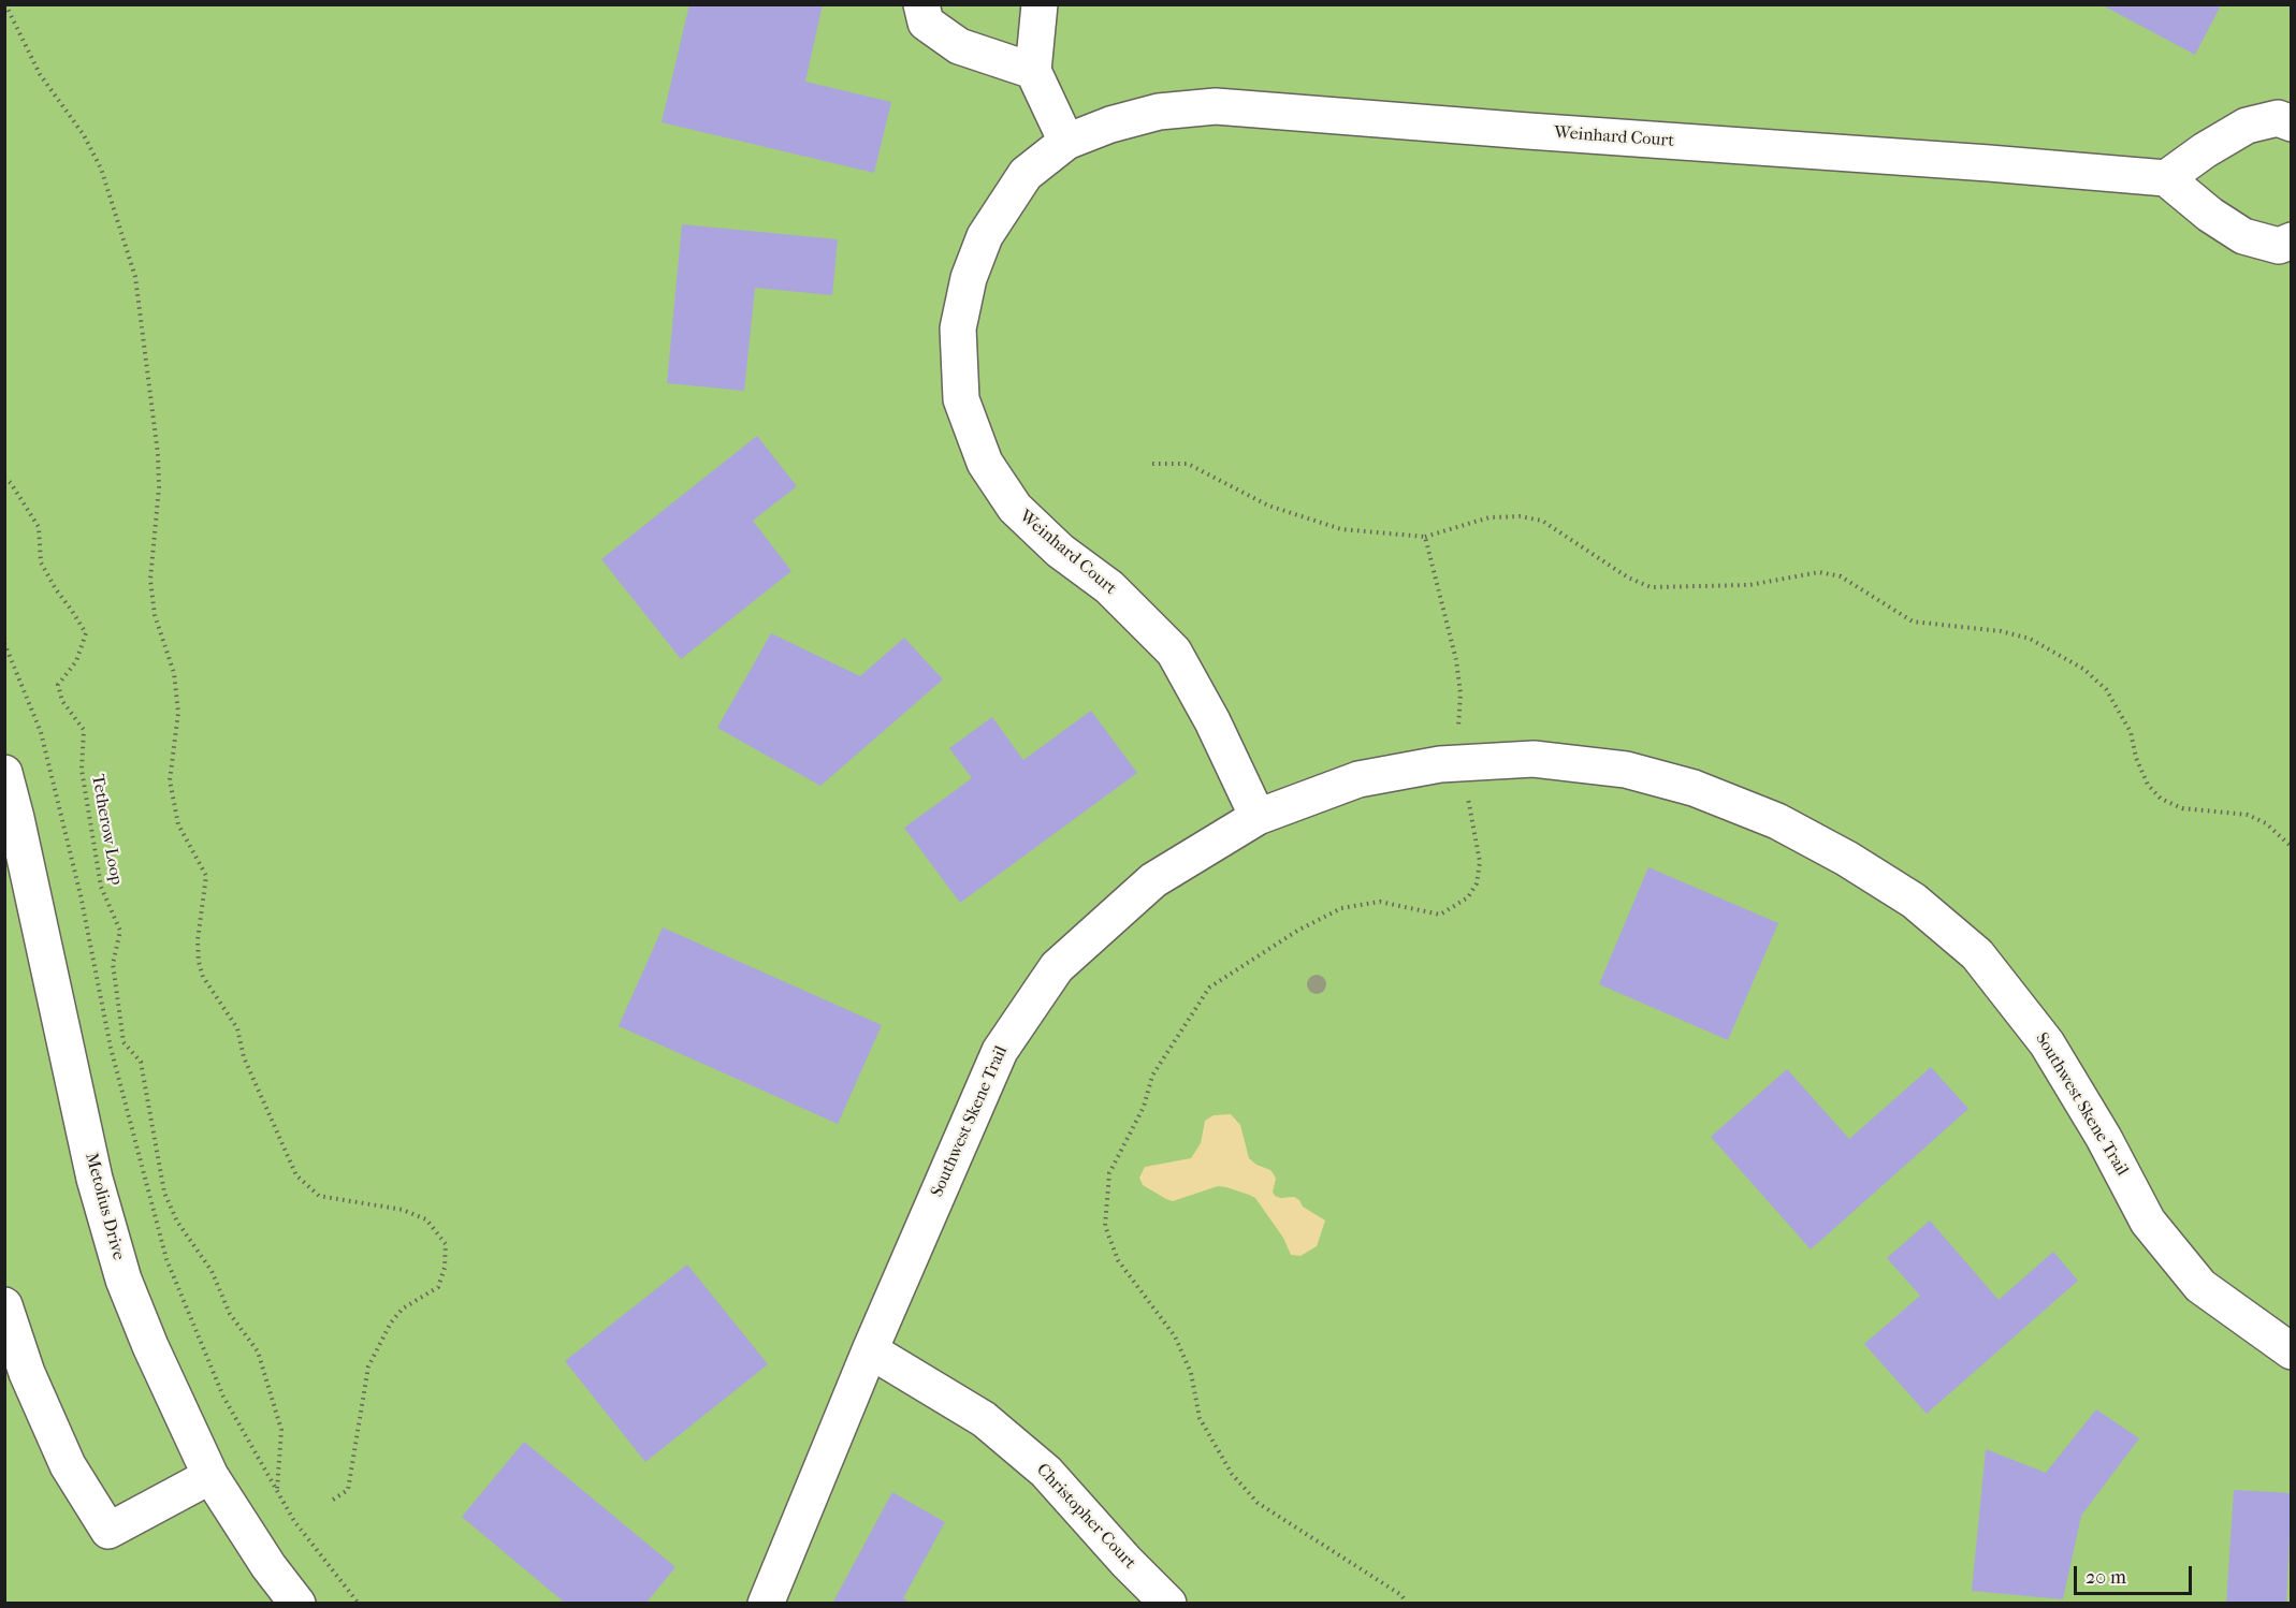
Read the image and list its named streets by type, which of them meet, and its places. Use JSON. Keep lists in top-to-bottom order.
{
  "streets": {
    "street": [
      "Weinhard Court",
      "Southwest Skene Trail",
      "Metolius Drive",
      "Christopher Court"
    ],
    "path": ["Tetherow Loop"]
  },
  "crossings": [
    ["Weinhard Court", "Southwest Skene Trail"],
    ["Southwest Skene Trail", "Christopher Court"]
  ],
  "scale_bar": "20 m"
}
